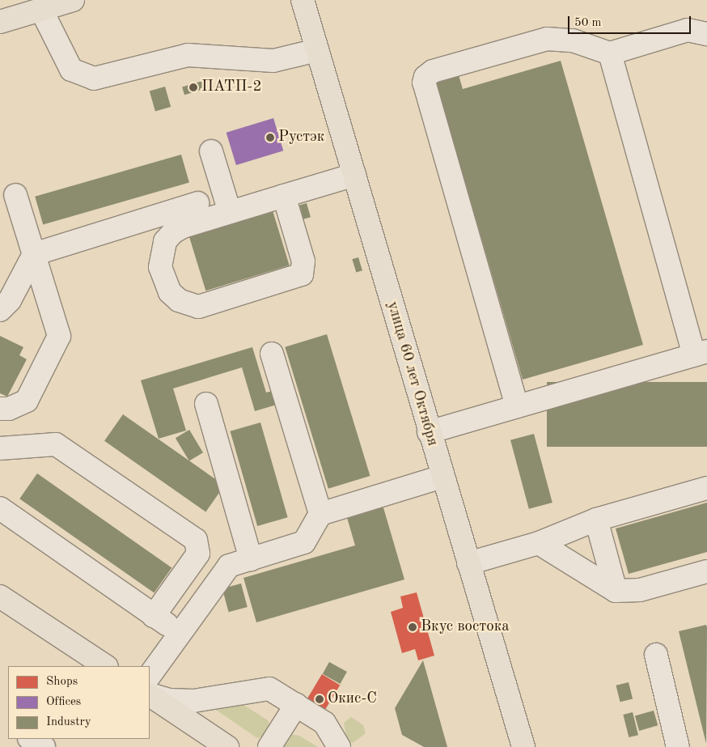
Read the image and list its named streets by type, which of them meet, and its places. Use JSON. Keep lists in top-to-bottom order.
{
  "streets": {
    "main road": ["улица 60 лет Октября"]
  },
  "places": [
    "ПАТП-2",
    "Рустэк",
    "Вкус востока",
    "Окис-С"
  ],
  "legend": ["Shops", "Offices", "Industry"],
  "scale_bar": "50 m"
}
